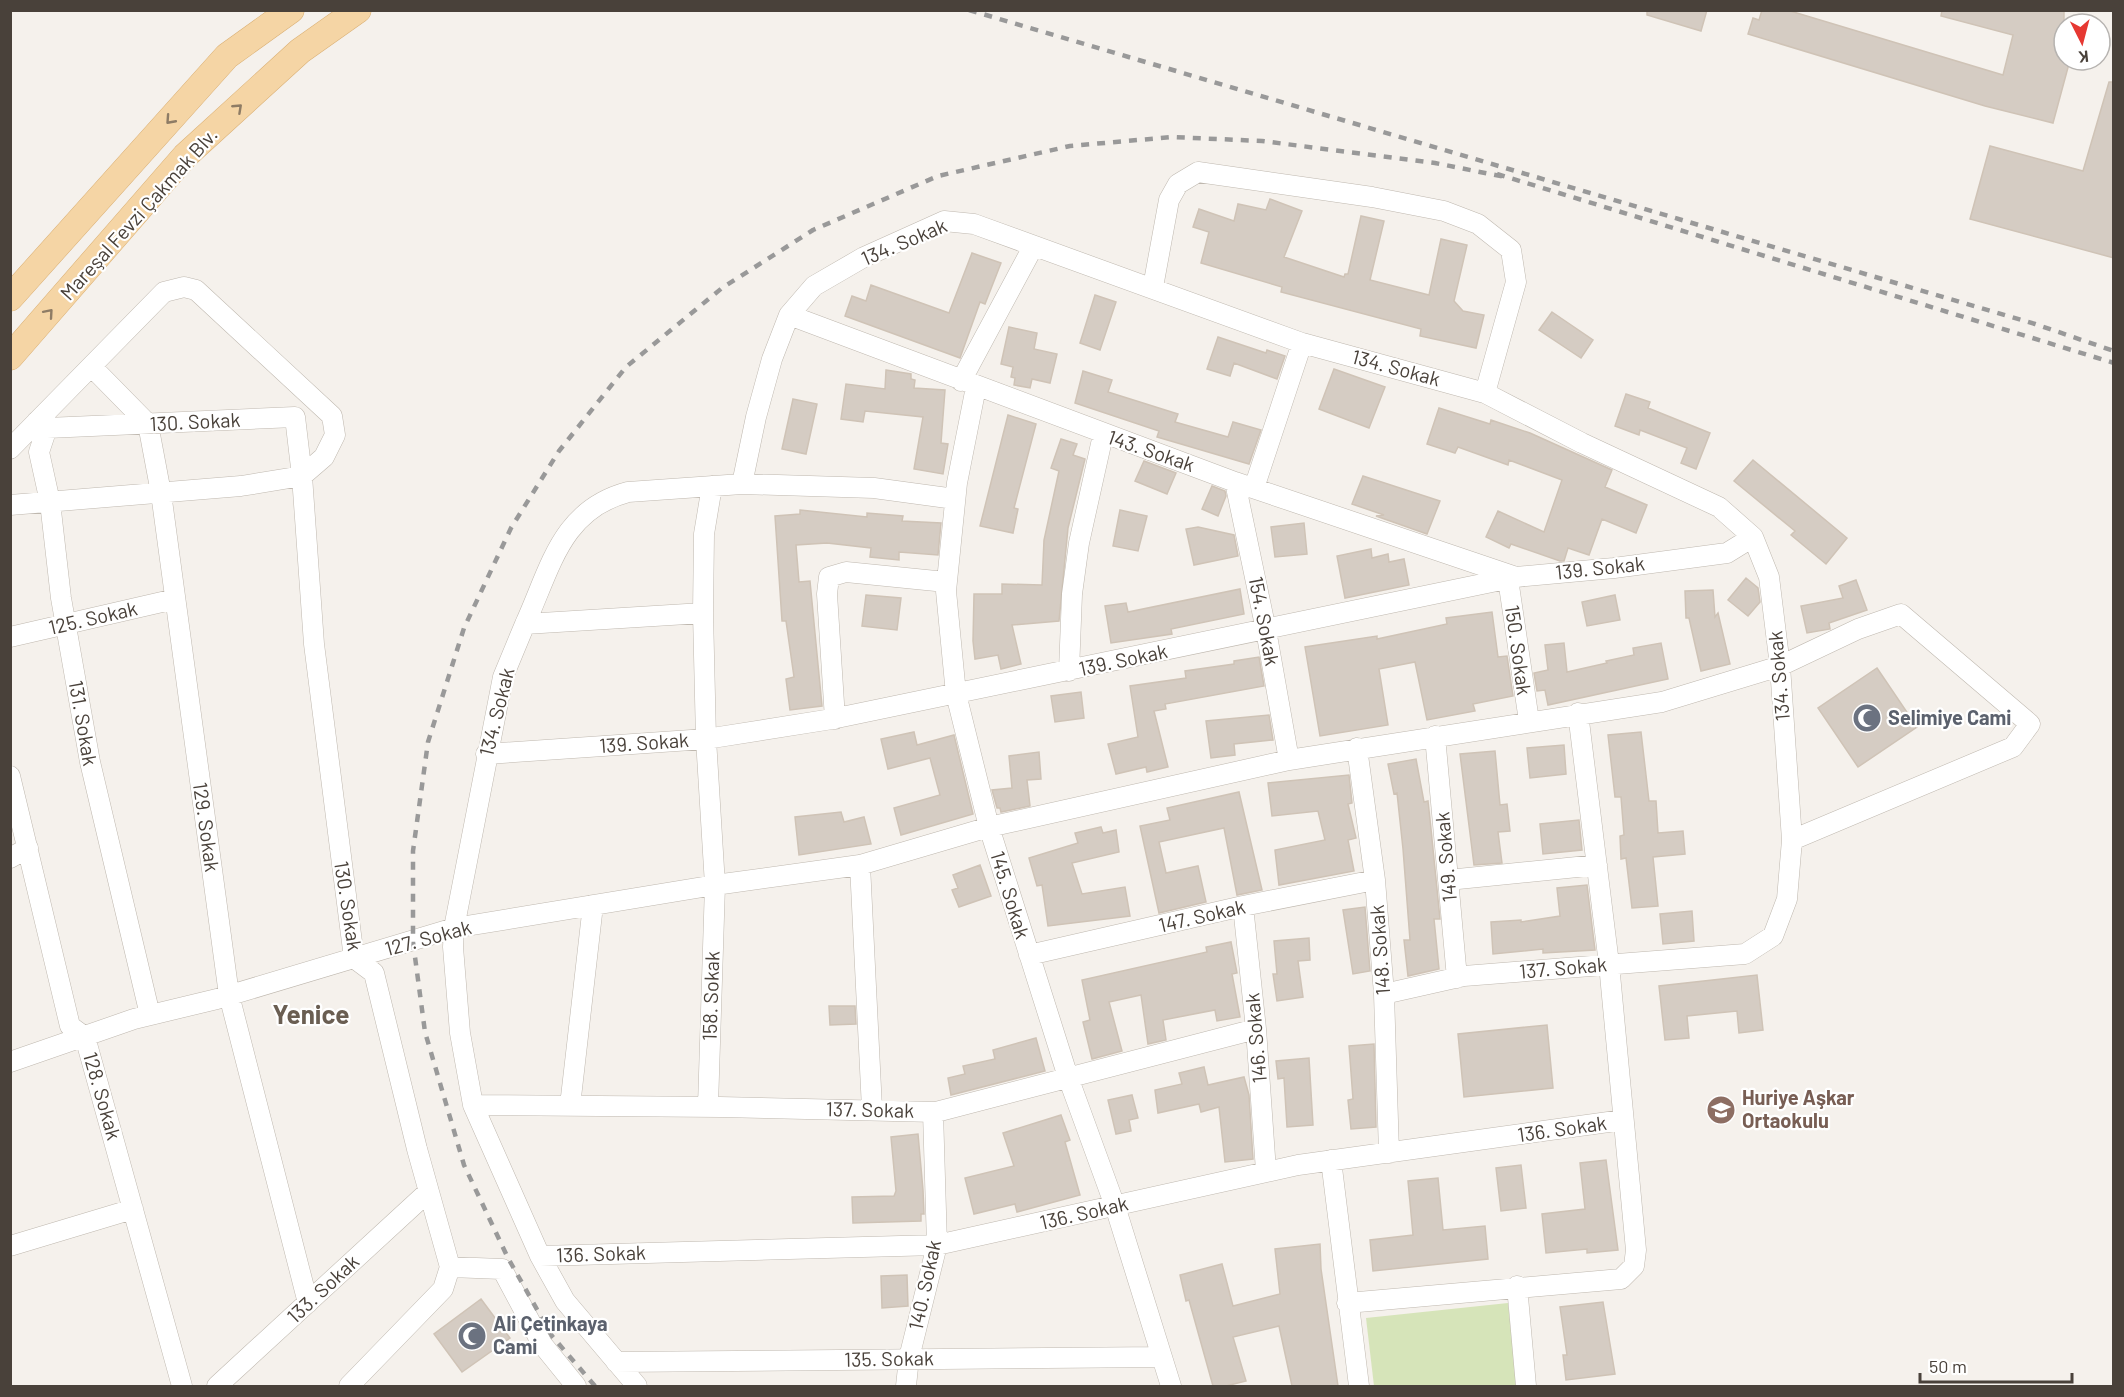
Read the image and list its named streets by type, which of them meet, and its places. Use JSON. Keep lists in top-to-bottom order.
{
  "streets": {
    "main road": ["Mareşal Fevzi Çakmak Blv."],
    "street": [
      "134. Sokak",
      "130. Sokak",
      "143. Sokak",
      "139. Sokak",
      "125. Sokak",
      "154. Sokak",
      "150. Sokak",
      "131. Sokak",
      "129. Sokak",
      "149. Sokak",
      "145. Sokak",
      "147. Sokak",
      "127. Sokak",
      "148. Sokak",
      "137. Sokak",
      "158. Sokak",
      "146. Sokak",
      "128. Sokak",
      "136. Sokak",
      "140. Sokak",
      "133. Sokak",
      "135. Sokak"
    ]
  },
  "crossings": [
    ["134. Sokak", "143. Sokak"],
    ["134. Sokak", "139. Sokak"],
    ["134. Sokak", "145. Sokak"],
    ["134. Sokak", "127. Sokak"],
    ["134. Sokak", "137. Sokak"],
    ["134. Sokak", "136. Sokak"],
    ["134. Sokak", "135. Sokak"],
    ["130. Sokak", "131. Sokak"],
    ["130. Sokak", "129. Sokak"],
    ["130. Sokak", "127. Sokak"],
    ["130. Sokak", "133. Sokak"],
    ["143. Sokak", "139. Sokak"],
    ["143. Sokak", "154. Sokak"],
    ["143. Sokak", "150. Sokak"],
    ["143. Sokak", "145. Sokak"],
    ["139. Sokak", "154. Sokak"],
    ["139. Sokak", "150. Sokak"],
    ["139. Sokak", "145. Sokak"],
    ["139. Sokak", "158. Sokak"],
    ["125. Sokak", "131. Sokak"],
    ["125. Sokak", "129. Sokak"],
    ["154. Sokak", "127. Sokak"],
    ["150. Sokak", "127. Sokak"],
    ["131. Sokak", "127. Sokak"],
    ["129. Sokak", "127. Sokak"],
    ["129. Sokak", "133. Sokak"],
    ["149. Sokak", "127. Sokak"],
    ["149. Sokak", "137. Sokak"],
    ["145. Sokak", "147. Sokak"],
    ["145. Sokak", "127. Sokak"],
    ["145. Sokak", "137. Sokak"],
    ["145. Sokak", "136. Sokak"],
    ["145. Sokak", "135. Sokak"],
    ["147. Sokak", "148. Sokak"],
    ["147. Sokak", "146. Sokak"],
    ["127. Sokak", "148. Sokak"],
    ["127. Sokak", "158. Sokak"],
    ["127. Sokak", "128. Sokak"],
    ["148. Sokak", "137. Sokak"],
    ["148. Sokak", "136. Sokak"],
    ["137. Sokak", "158. Sokak"],
    ["137. Sokak", "146. Sokak"],
    ["137. Sokak", "140. Sokak"],
    ["146. Sokak", "136. Sokak"],
    ["136. Sokak", "140. Sokak"],
    ["140. Sokak", "135. Sokak"]
  ],
  "districts": ["Yenice"],
  "places": {
    "mosque": ["Selimiye Cami", "Ali Çetinkaya Cami"],
    "school or university": ["Huriye Aşkar Ortaokulu"]
  },
  "scale_bar": "50 m",
  "north": "bottom"
}
